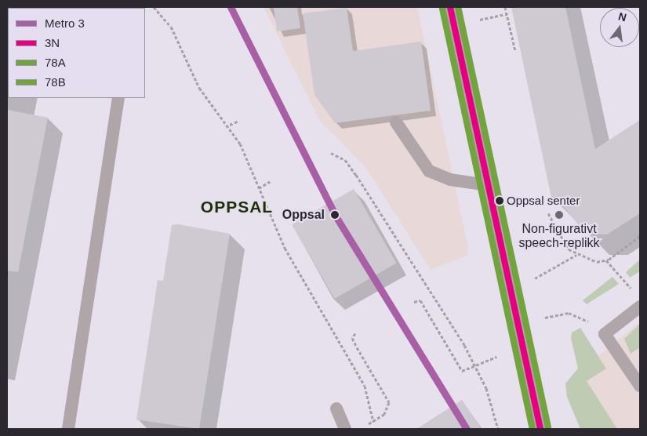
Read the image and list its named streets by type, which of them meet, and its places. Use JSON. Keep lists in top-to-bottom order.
{
  "districts": ["OPPSAL"],
  "places": ["Oppsal senter", "Oppsal", "Non-figurativt speech-replikk"],
  "lines": [
    "metro line 3",
    "transit line 3N",
    "transit line 78B",
    "transit line 78A"
  ],
  "legend": [
    "Metro 3",
    "3N",
    "78A",
    "78B"
  ],
  "north": "top"
}
